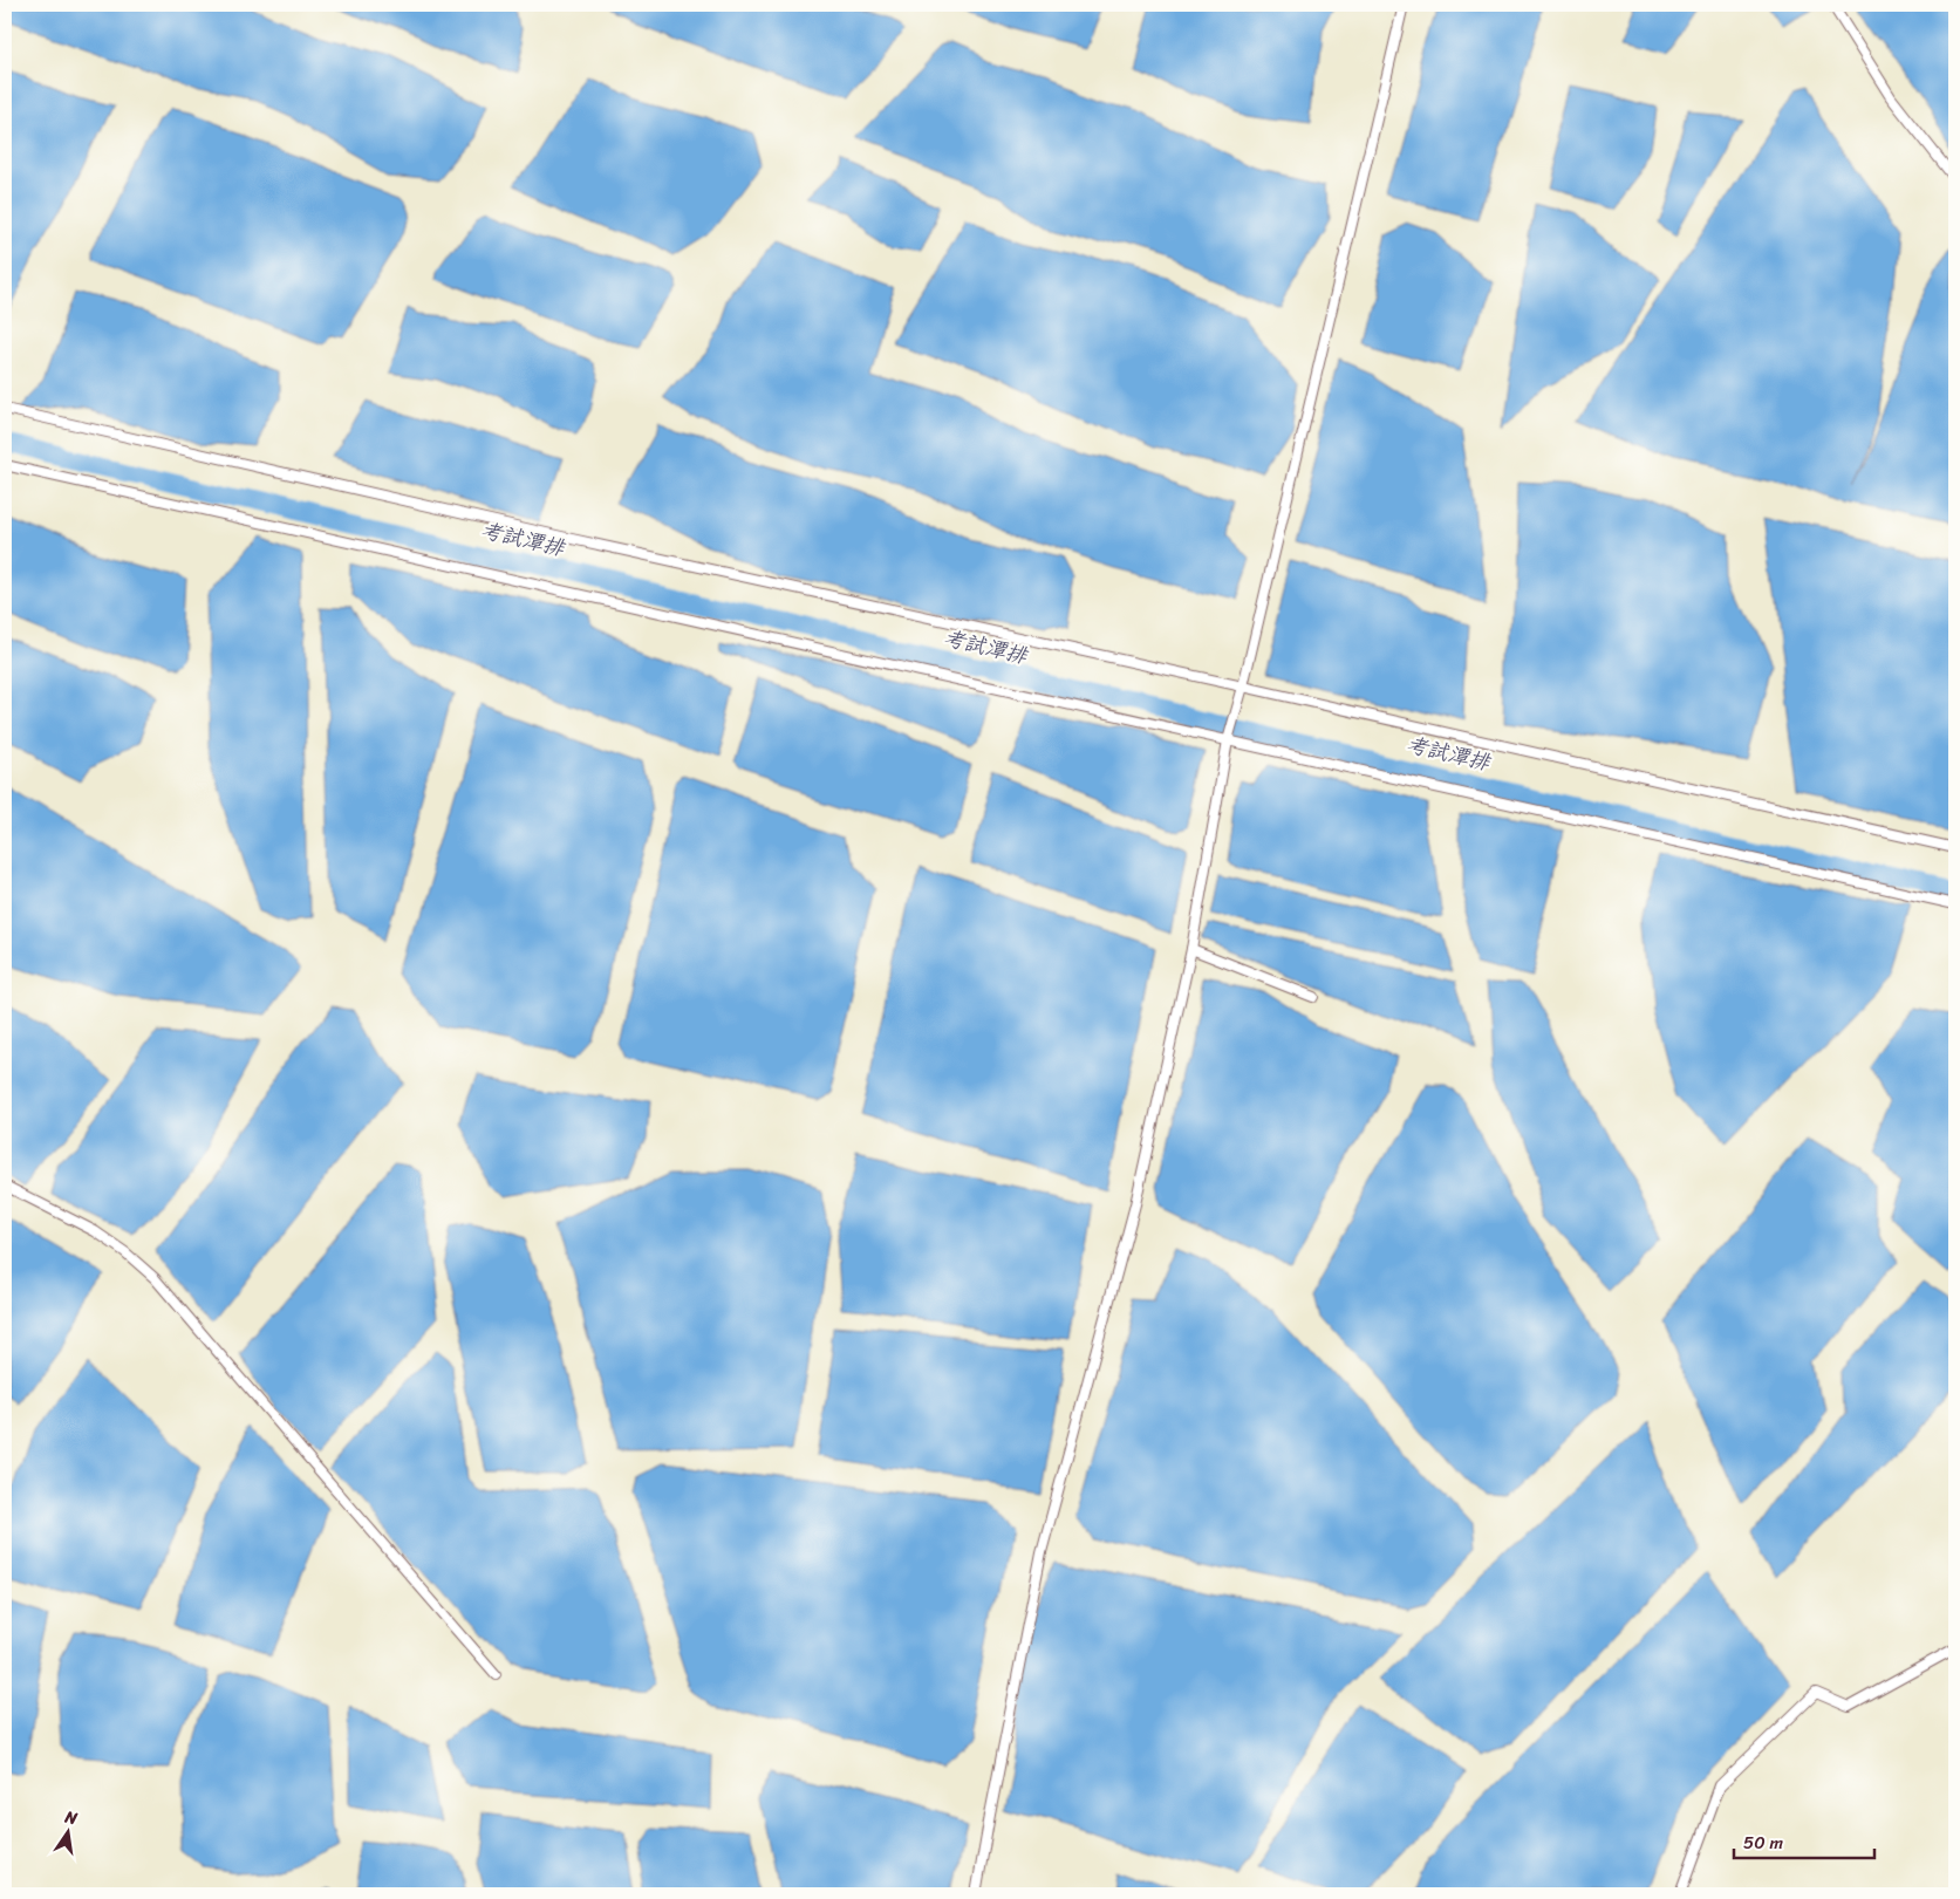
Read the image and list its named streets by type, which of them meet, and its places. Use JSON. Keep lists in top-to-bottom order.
{
  "water": ["考試潭排"],
  "scale_bar": "50 m",
  "north": "top"
}
